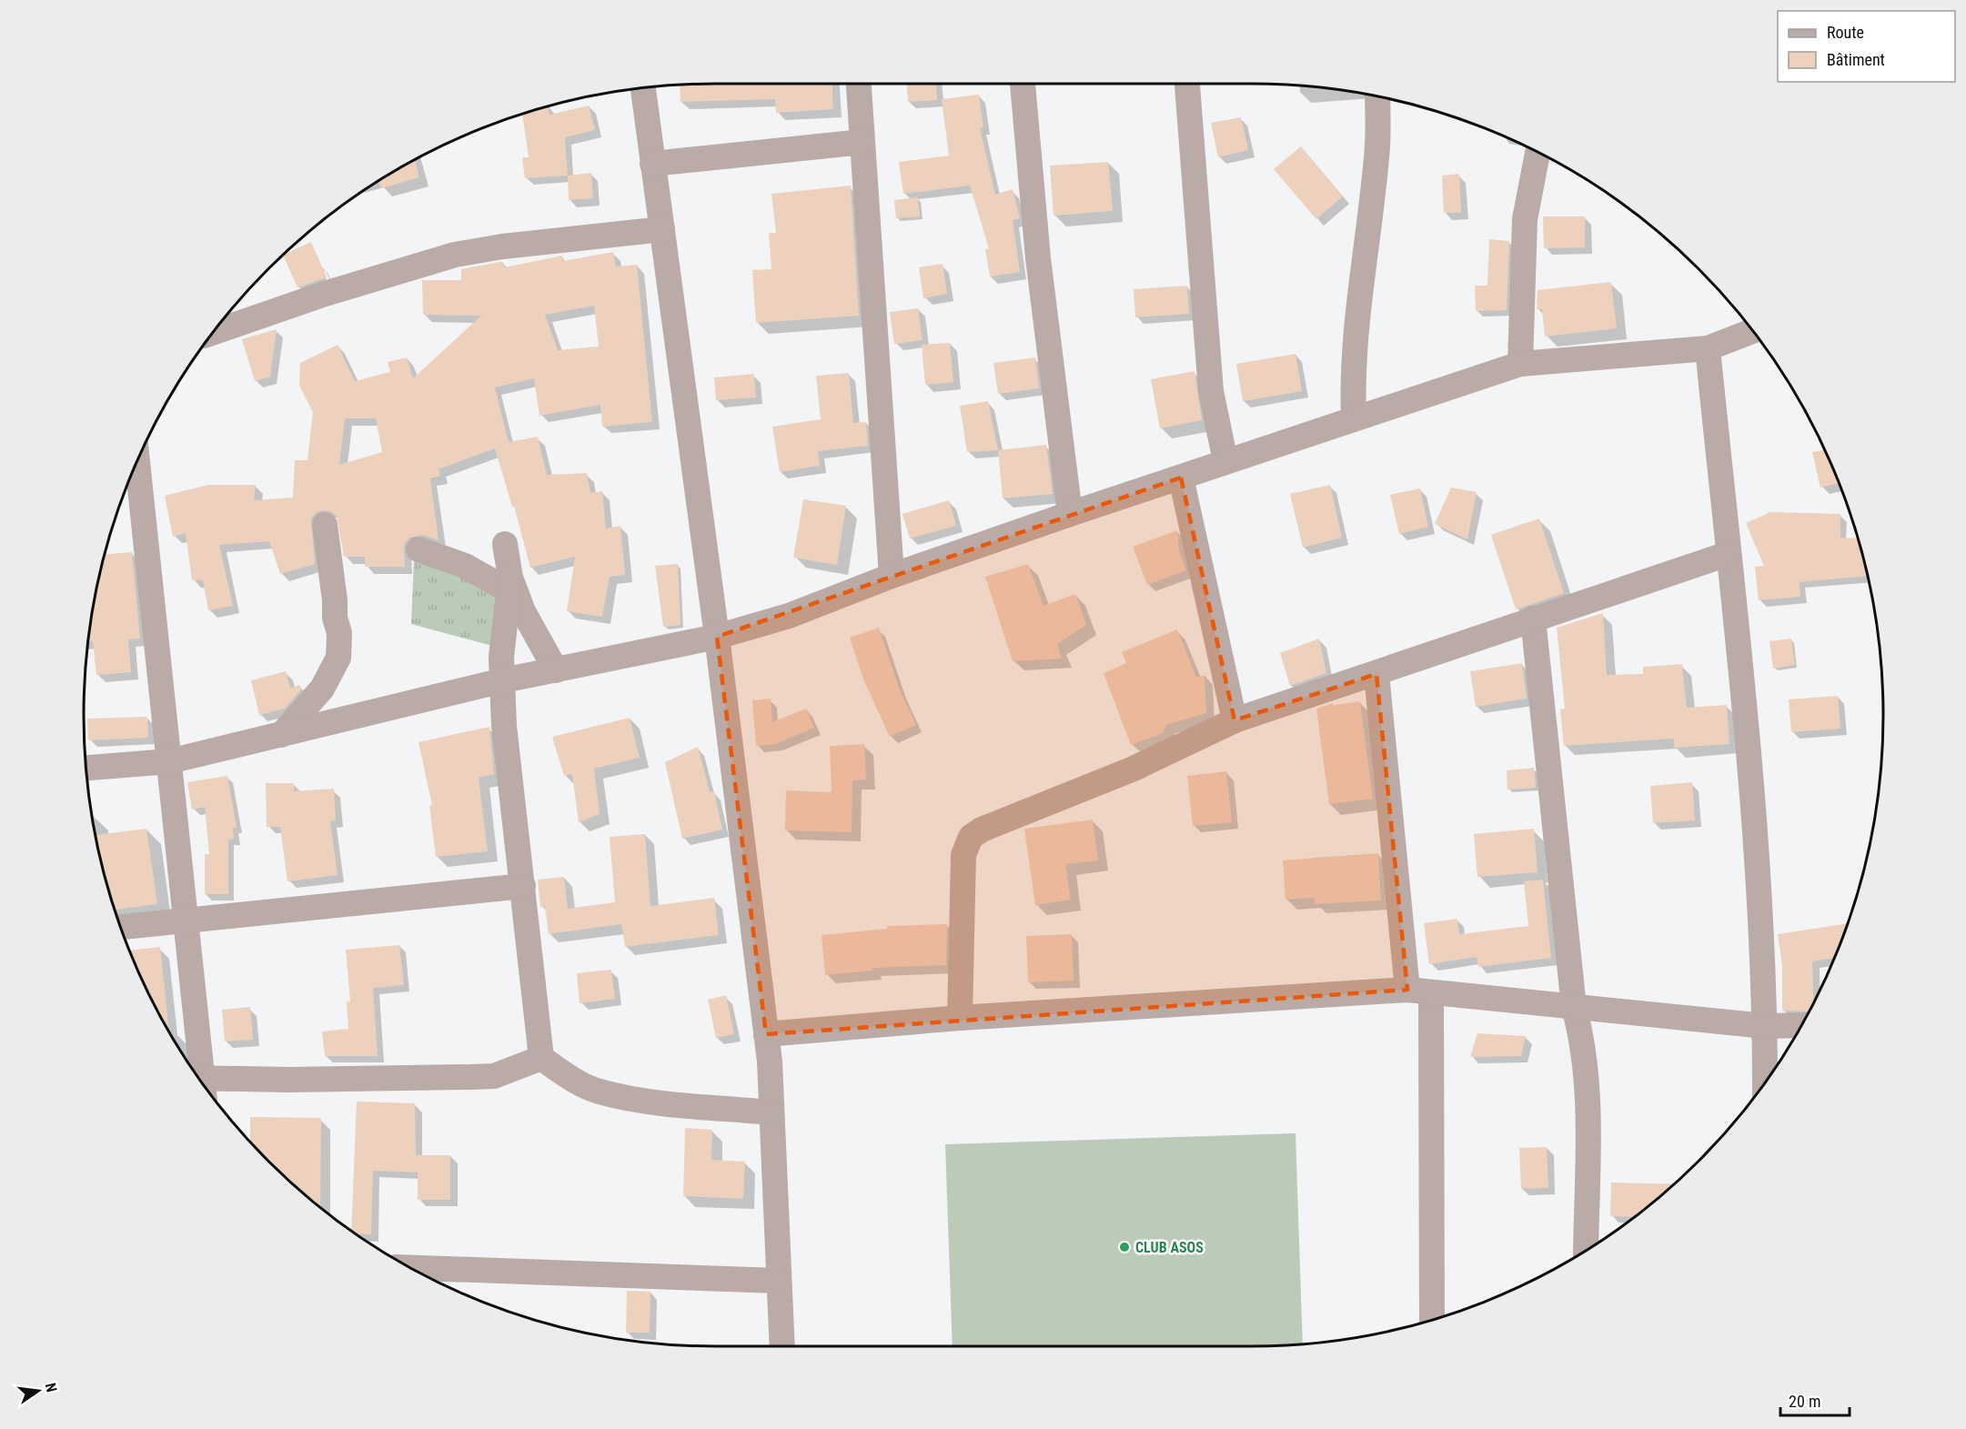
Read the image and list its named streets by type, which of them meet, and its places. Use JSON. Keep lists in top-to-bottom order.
{
  "places": ["CLUB ASOS"],
  "legend": ["Route", "Bâtiment"],
  "scale_bar": "20 m",
  "north": "right"
}
